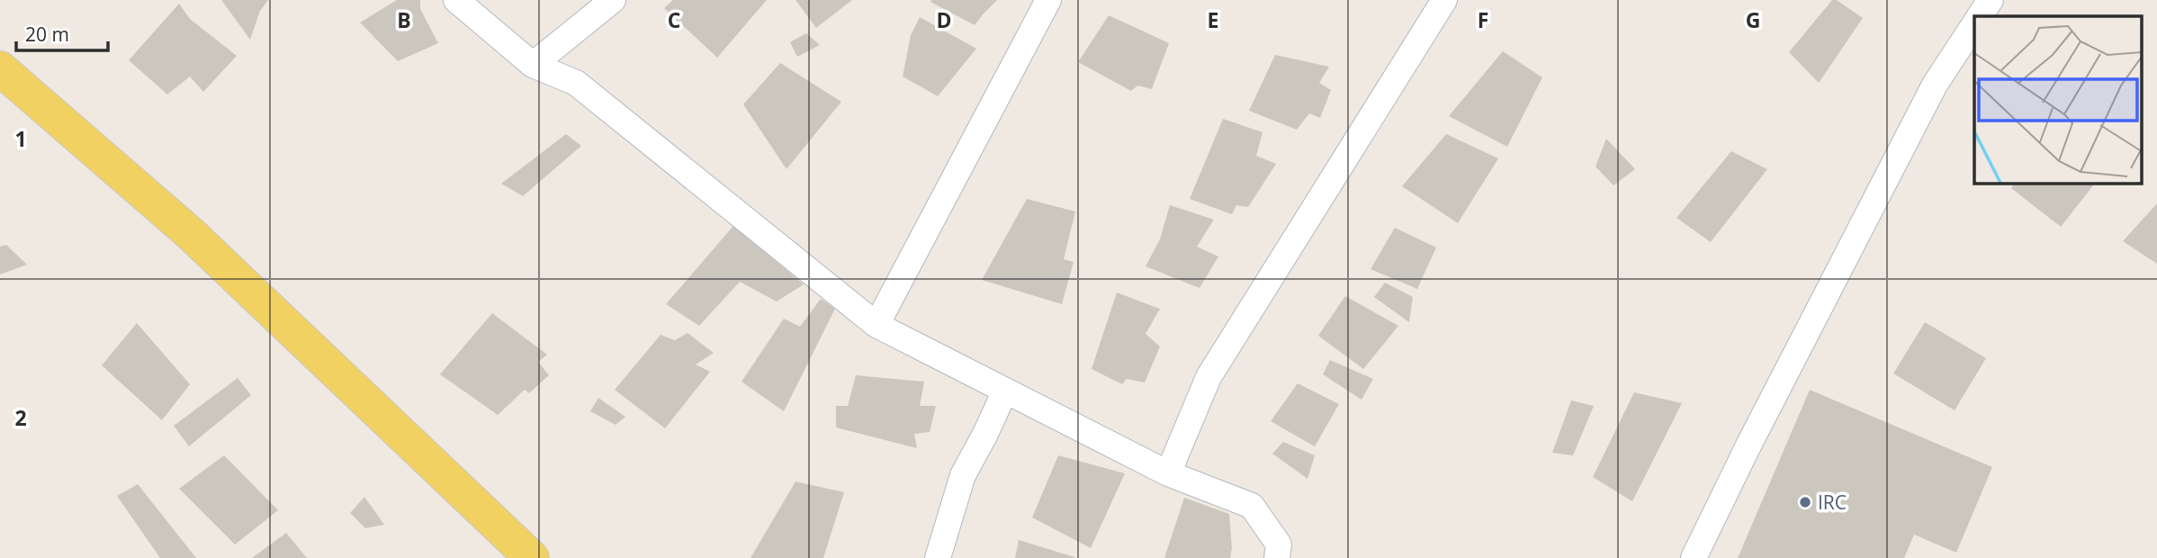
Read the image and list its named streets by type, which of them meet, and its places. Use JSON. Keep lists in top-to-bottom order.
{
  "places": ["IRC"],
  "scale_bar": "20 m",
  "grid": {
    "columns": [
      "B",
      "C",
      "D",
      "E",
      "F",
      "G"
    ],
    "rows": ["1", "2"]
  }
}
